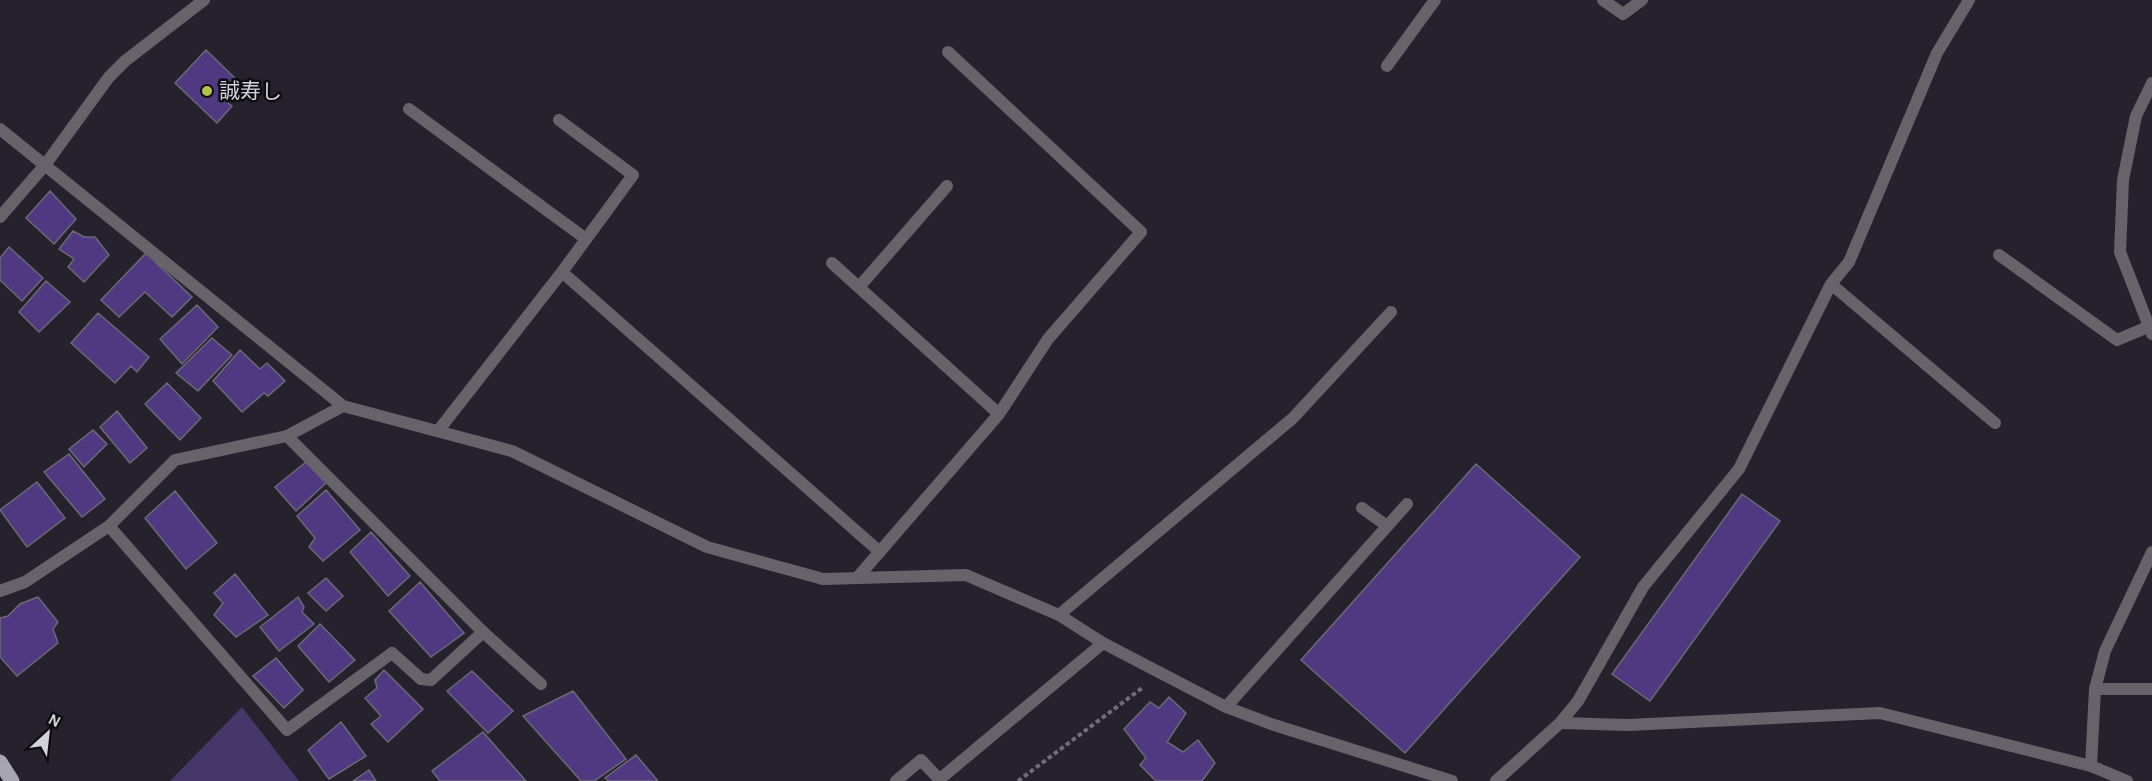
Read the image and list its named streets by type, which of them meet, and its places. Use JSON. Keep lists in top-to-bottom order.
{
  "places": ["誠寿し"],
  "north": "top right"
}
